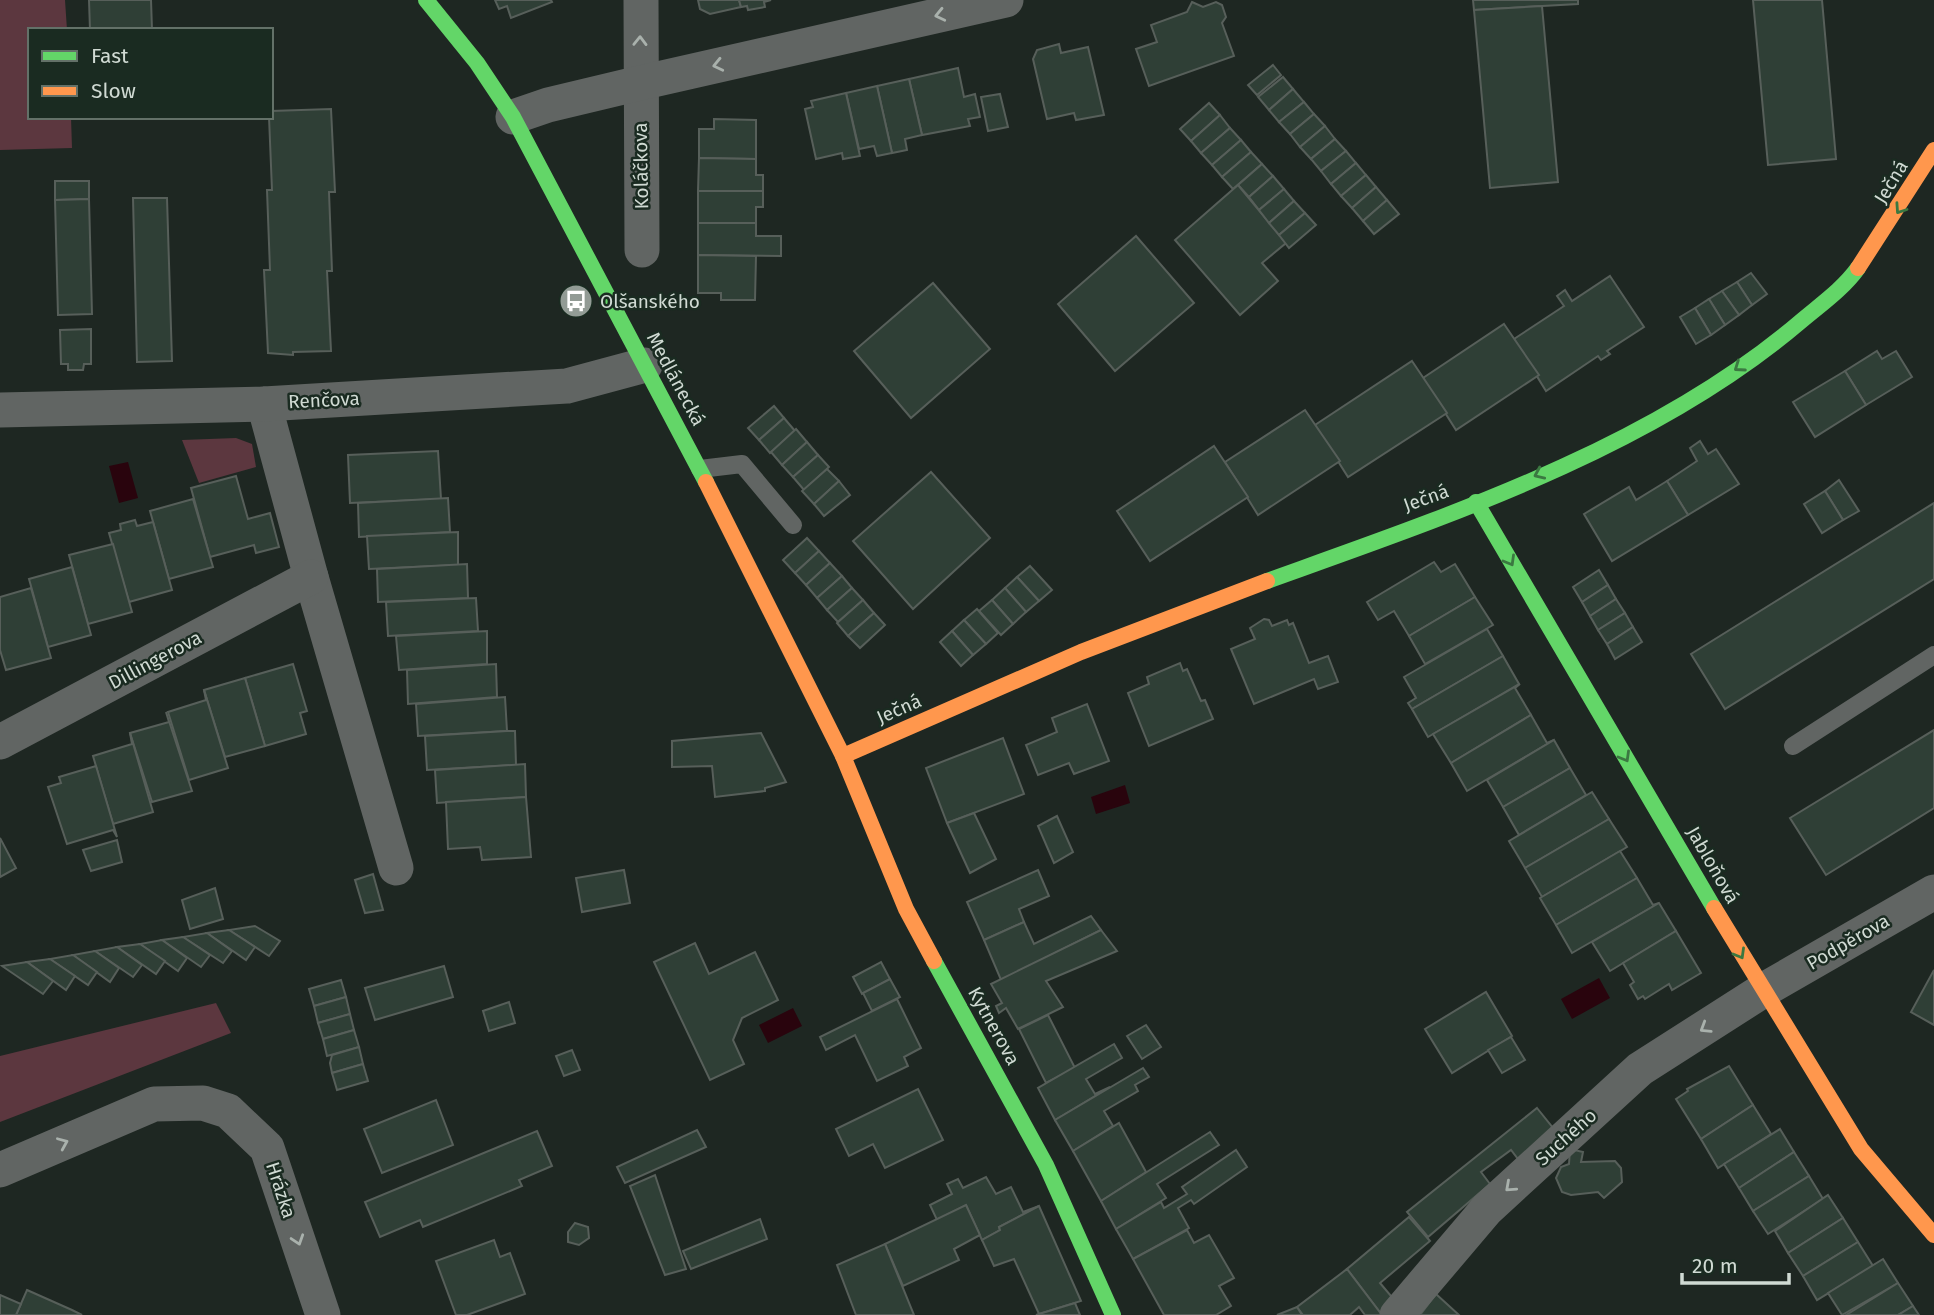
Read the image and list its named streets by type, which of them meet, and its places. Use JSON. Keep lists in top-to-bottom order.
{
  "streets": {
    "street": [
      "Koláčkova",
      "Ječná",
      "Medlánecká",
      "Renčova",
      "Dillingerova",
      "Jabloňová",
      "Podpěrova",
      "Kytnerova",
      "Suchého",
      "Hrázka"
    ]
  },
  "crossings": [
    ["Ječná", "Medlánecká"],
    ["Ječná", "Jabloňová"],
    ["Ječná", "Kytnerova"],
    ["Medlánecká", "Renčova"],
    ["Medlánecká", "Kytnerova"],
    ["Jabloňová", "Podpěrova"],
    ["Jabloňová", "Suchého"],
    ["Podpěrova", "Suchého"]
  ],
  "one_way": ["Ječná", "Jabloňová", "Suchého"],
  "places": {
    "bus stop": ["Olšanského"]
  },
  "legend": ["Fast", "Slow"],
  "scale_bar": "20 m"
}
